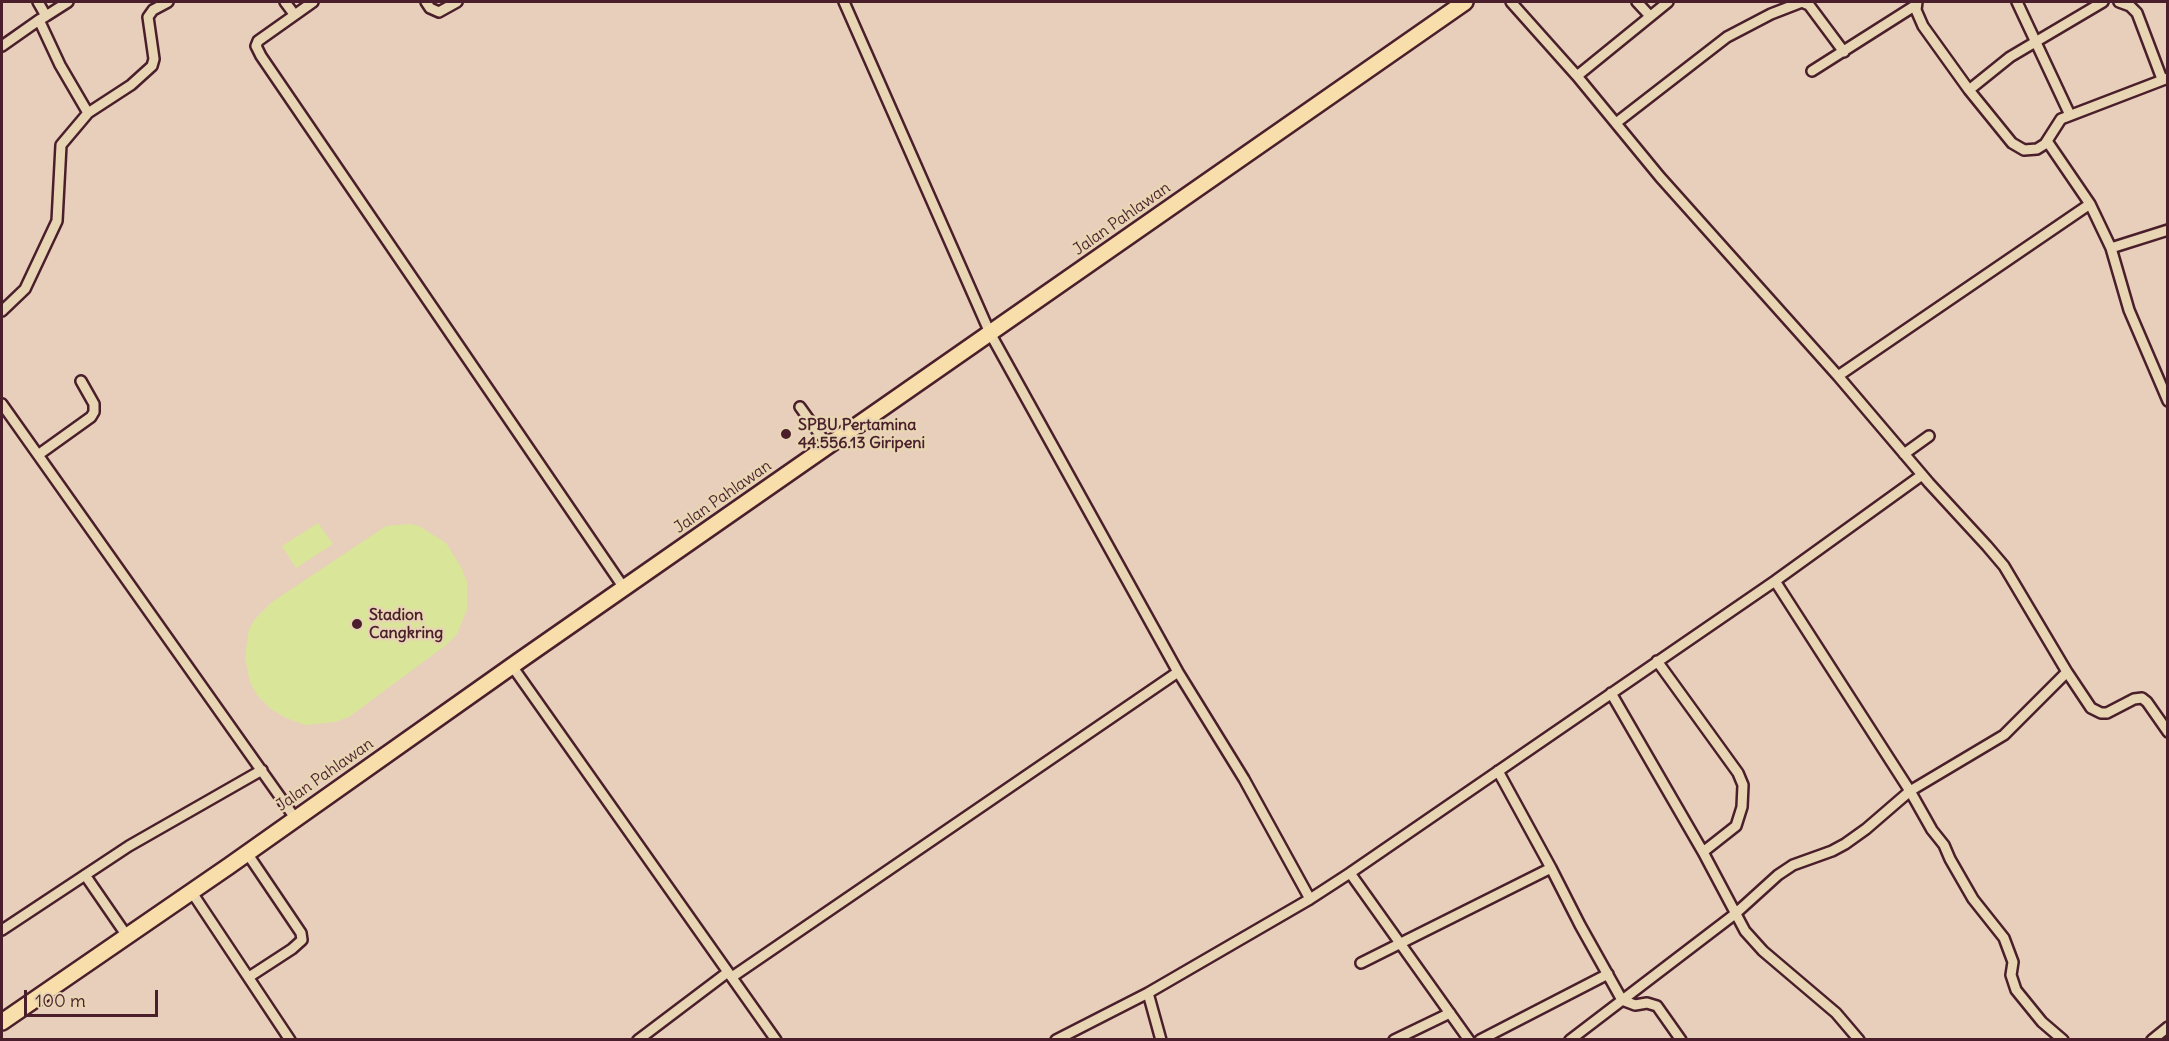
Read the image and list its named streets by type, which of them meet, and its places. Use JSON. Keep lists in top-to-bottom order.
{
  "streets": {
    "main road": ["Jalan Pahlawan"]
  },
  "places": ["SPBU Pertamina 44.556.13 Giripeni", "Stadion Cangkring"],
  "scale_bar": "100 m"
}
